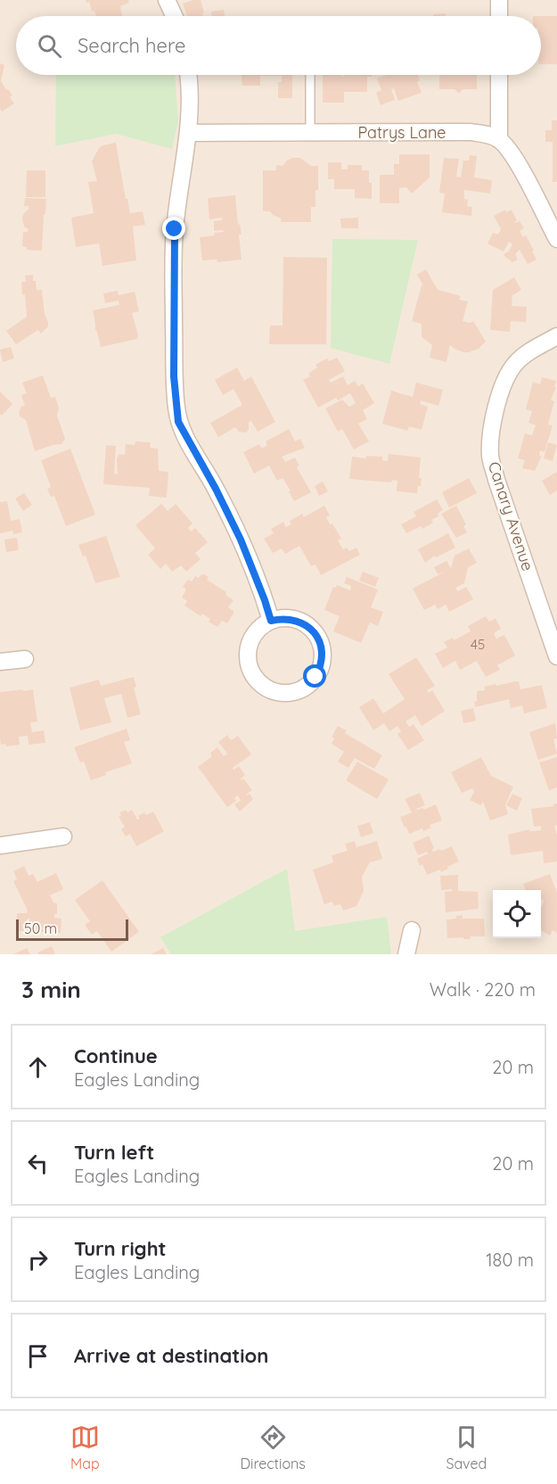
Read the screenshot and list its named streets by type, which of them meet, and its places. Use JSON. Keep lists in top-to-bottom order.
{
  "streets": {
    "street": ["Patrys Lane", "Canary Avenue"]
  },
  "house_numbers": ["45"],
  "scale_bar": "50 m",
  "page": {
    "search": "Search here",
    "scale": "50 m",
    "heading": ["3 min", "Walk · 220 m"],
    "list": [
      ["Continue", "Eagles Landing", "20 m"],
      ["Turn left", "Eagles Landing", "20 m"],
      ["Turn right", "Eagles Landing", "180 m"],
      "Arrive at destination"
    ],
    "nav": ["Map", "Directions", "Saved"]
  }
}
